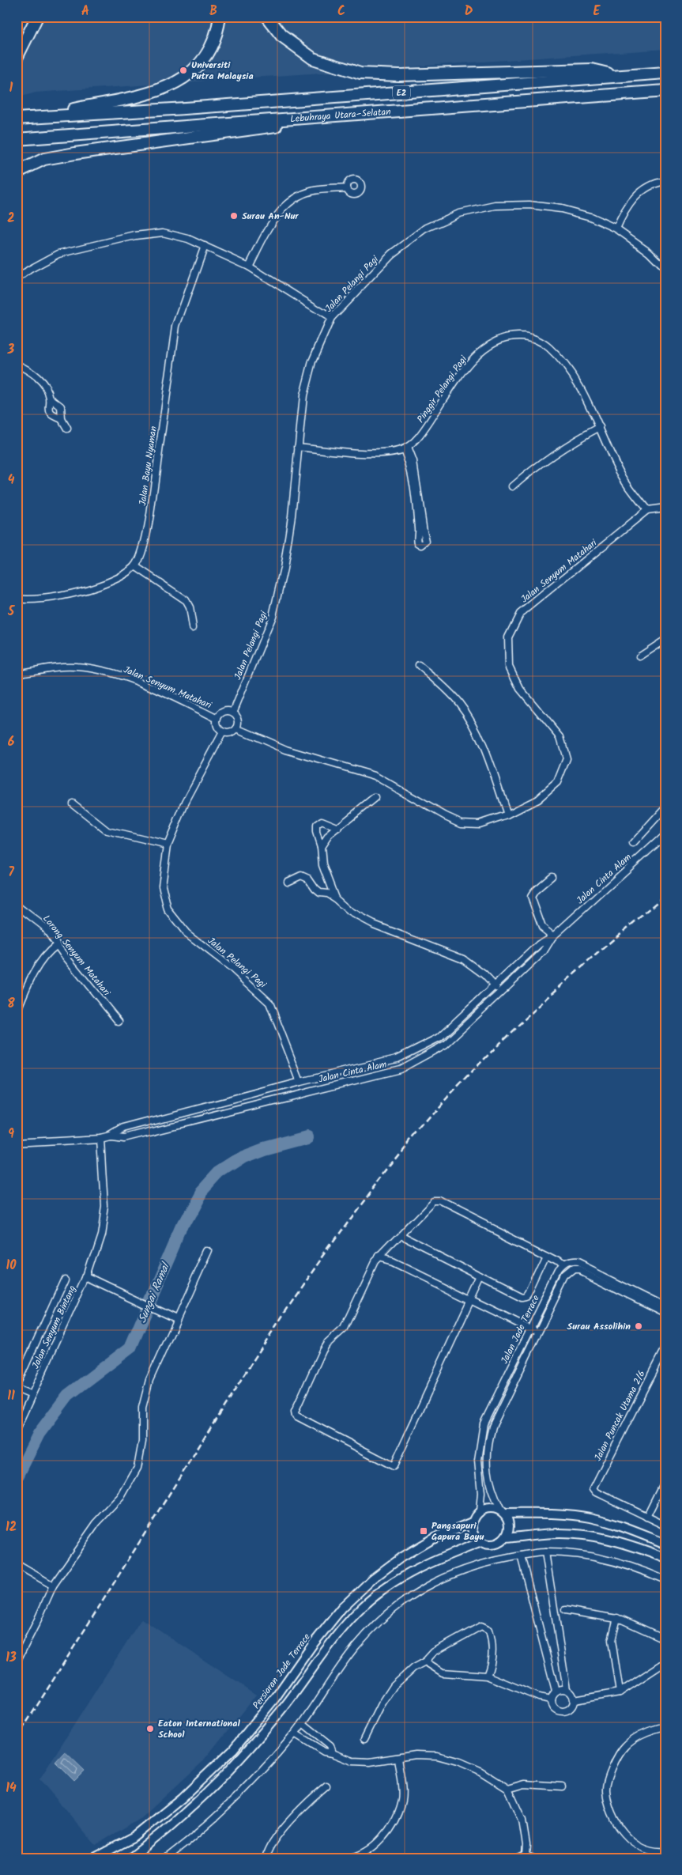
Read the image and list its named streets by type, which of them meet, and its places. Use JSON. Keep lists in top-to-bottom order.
{
  "streets": {
    "highway": ["E2", "Lebuhraya Utara–Selatan"],
    "street": [
      "Jalan Pelangi Pagi",
      "Pinggir Pelangi Pagi",
      "Jalan Bayu Nyaman",
      "Jalan Senyum Matahari",
      "Jalan Cinta Alam",
      "Lorong Senyum Matahari",
      "Jalan Senyum Bintang",
      "Jalan Jade Terrace",
      "Jalan Puncak Utama 2/6",
      "Persiaran Jade Terrace"
    ]
  },
  "crossings": [
    ["Jalan Pelangi Pagi", "Jalan Senyum Matahari"],
    ["Jalan Pelangi Pagi", "Jalan Cinta Alam"],
    ["Pinggir Pelangi Pagi", "Jalan Senyum Matahari"],
    ["Jalan Cinta Alam", "Jalan Senyum Bintang"],
    ["Jalan Jade Terrace", "Persiaran Jade Terrace"]
  ],
  "water": ["Sungai Ramal"],
  "places": {
    "other": [
      "Universiti Putra Malaysia",
      "Surau An-Nur",
      "Surau Assolihin",
      "Eaton International School"
    ],
    "transit": ["Pangsapuri Gapura Bayu"]
  },
  "grid": {
    "columns": [
      "A",
      "B",
      "C",
      "D",
      "E"
    ],
    "rows": [
      "1",
      "2",
      "3",
      "4",
      "5",
      "6",
      "7",
      "8",
      "9",
      "10",
      "11",
      "12",
      "13",
      "14"
    ]
  }
}
